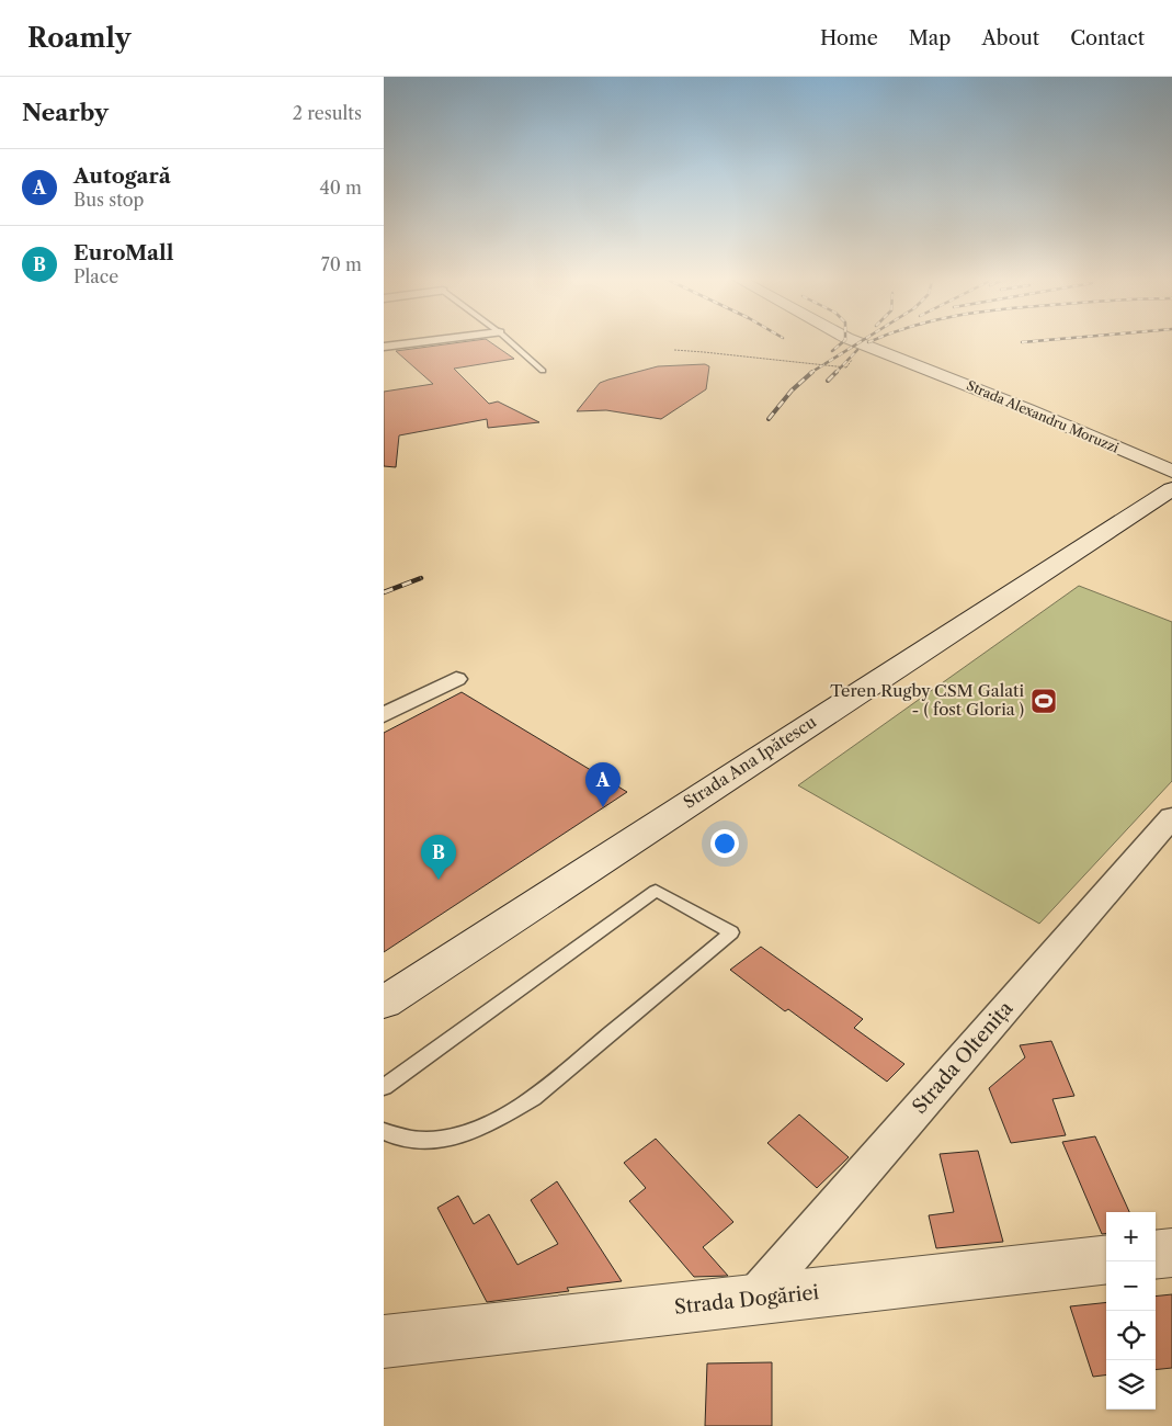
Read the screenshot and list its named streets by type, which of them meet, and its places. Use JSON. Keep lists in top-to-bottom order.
{
  "streets": {
    "street": [
      "Strada Alexandru Moruzzi",
      "Strada Ana Ipătescu",
      "Strada Oltenița",
      "Strada Dogăriei"
    ]
  },
  "crossings": [
    ["Strada Oltenița", "Strada Dogăriei"]
  ],
  "places": {
    "sports": ["Teren Rugby CSM Galati - ( fost Gloria )"]
  },
  "page": {
    "header": "Roamly",
    "nav": [
      "Home",
      "Map",
      "About",
      "Contact"
    ],
    "heading": ["Nearby", "2 results"],
    "list": [
      {
        "mark": "A",
        "name": "Autogară",
        "note": "Bus stop",
        "value": "40 m"
      },
      {
        "mark": "B",
        "name": "EuroMall",
        "note": "Place",
        "value": "70 m"
      }
    ],
    "pins": ["A", "B"],
    "map_buttons": ["+", "−"]
  }
}
